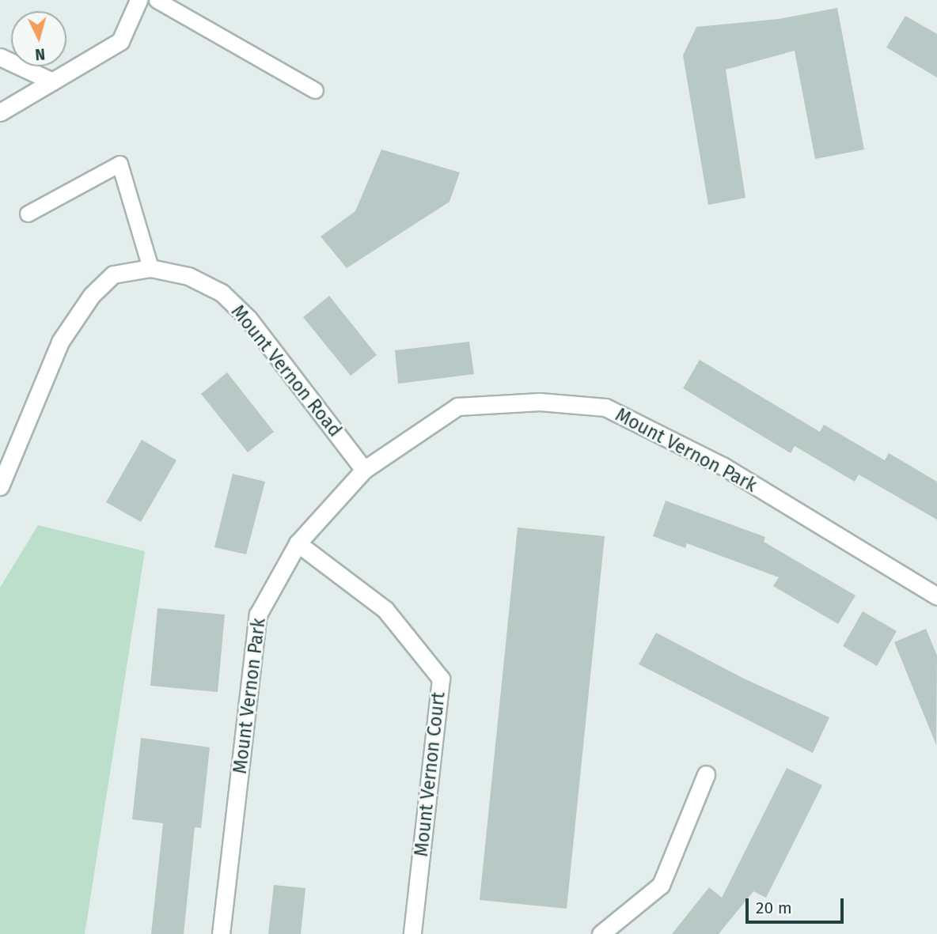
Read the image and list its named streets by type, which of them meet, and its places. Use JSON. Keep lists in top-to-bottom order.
{
  "streets": {
    "street": ["Mount Vernon Road", "Mount Vernon Park", "Mount Vernon Court"]
  },
  "crossings": [
    ["Mount Vernon Road", "Mount Vernon Park"],
    ["Mount Vernon Park", "Mount Vernon Court"]
  ],
  "scale_bar": "20 m",
  "north": "bottom"
}
